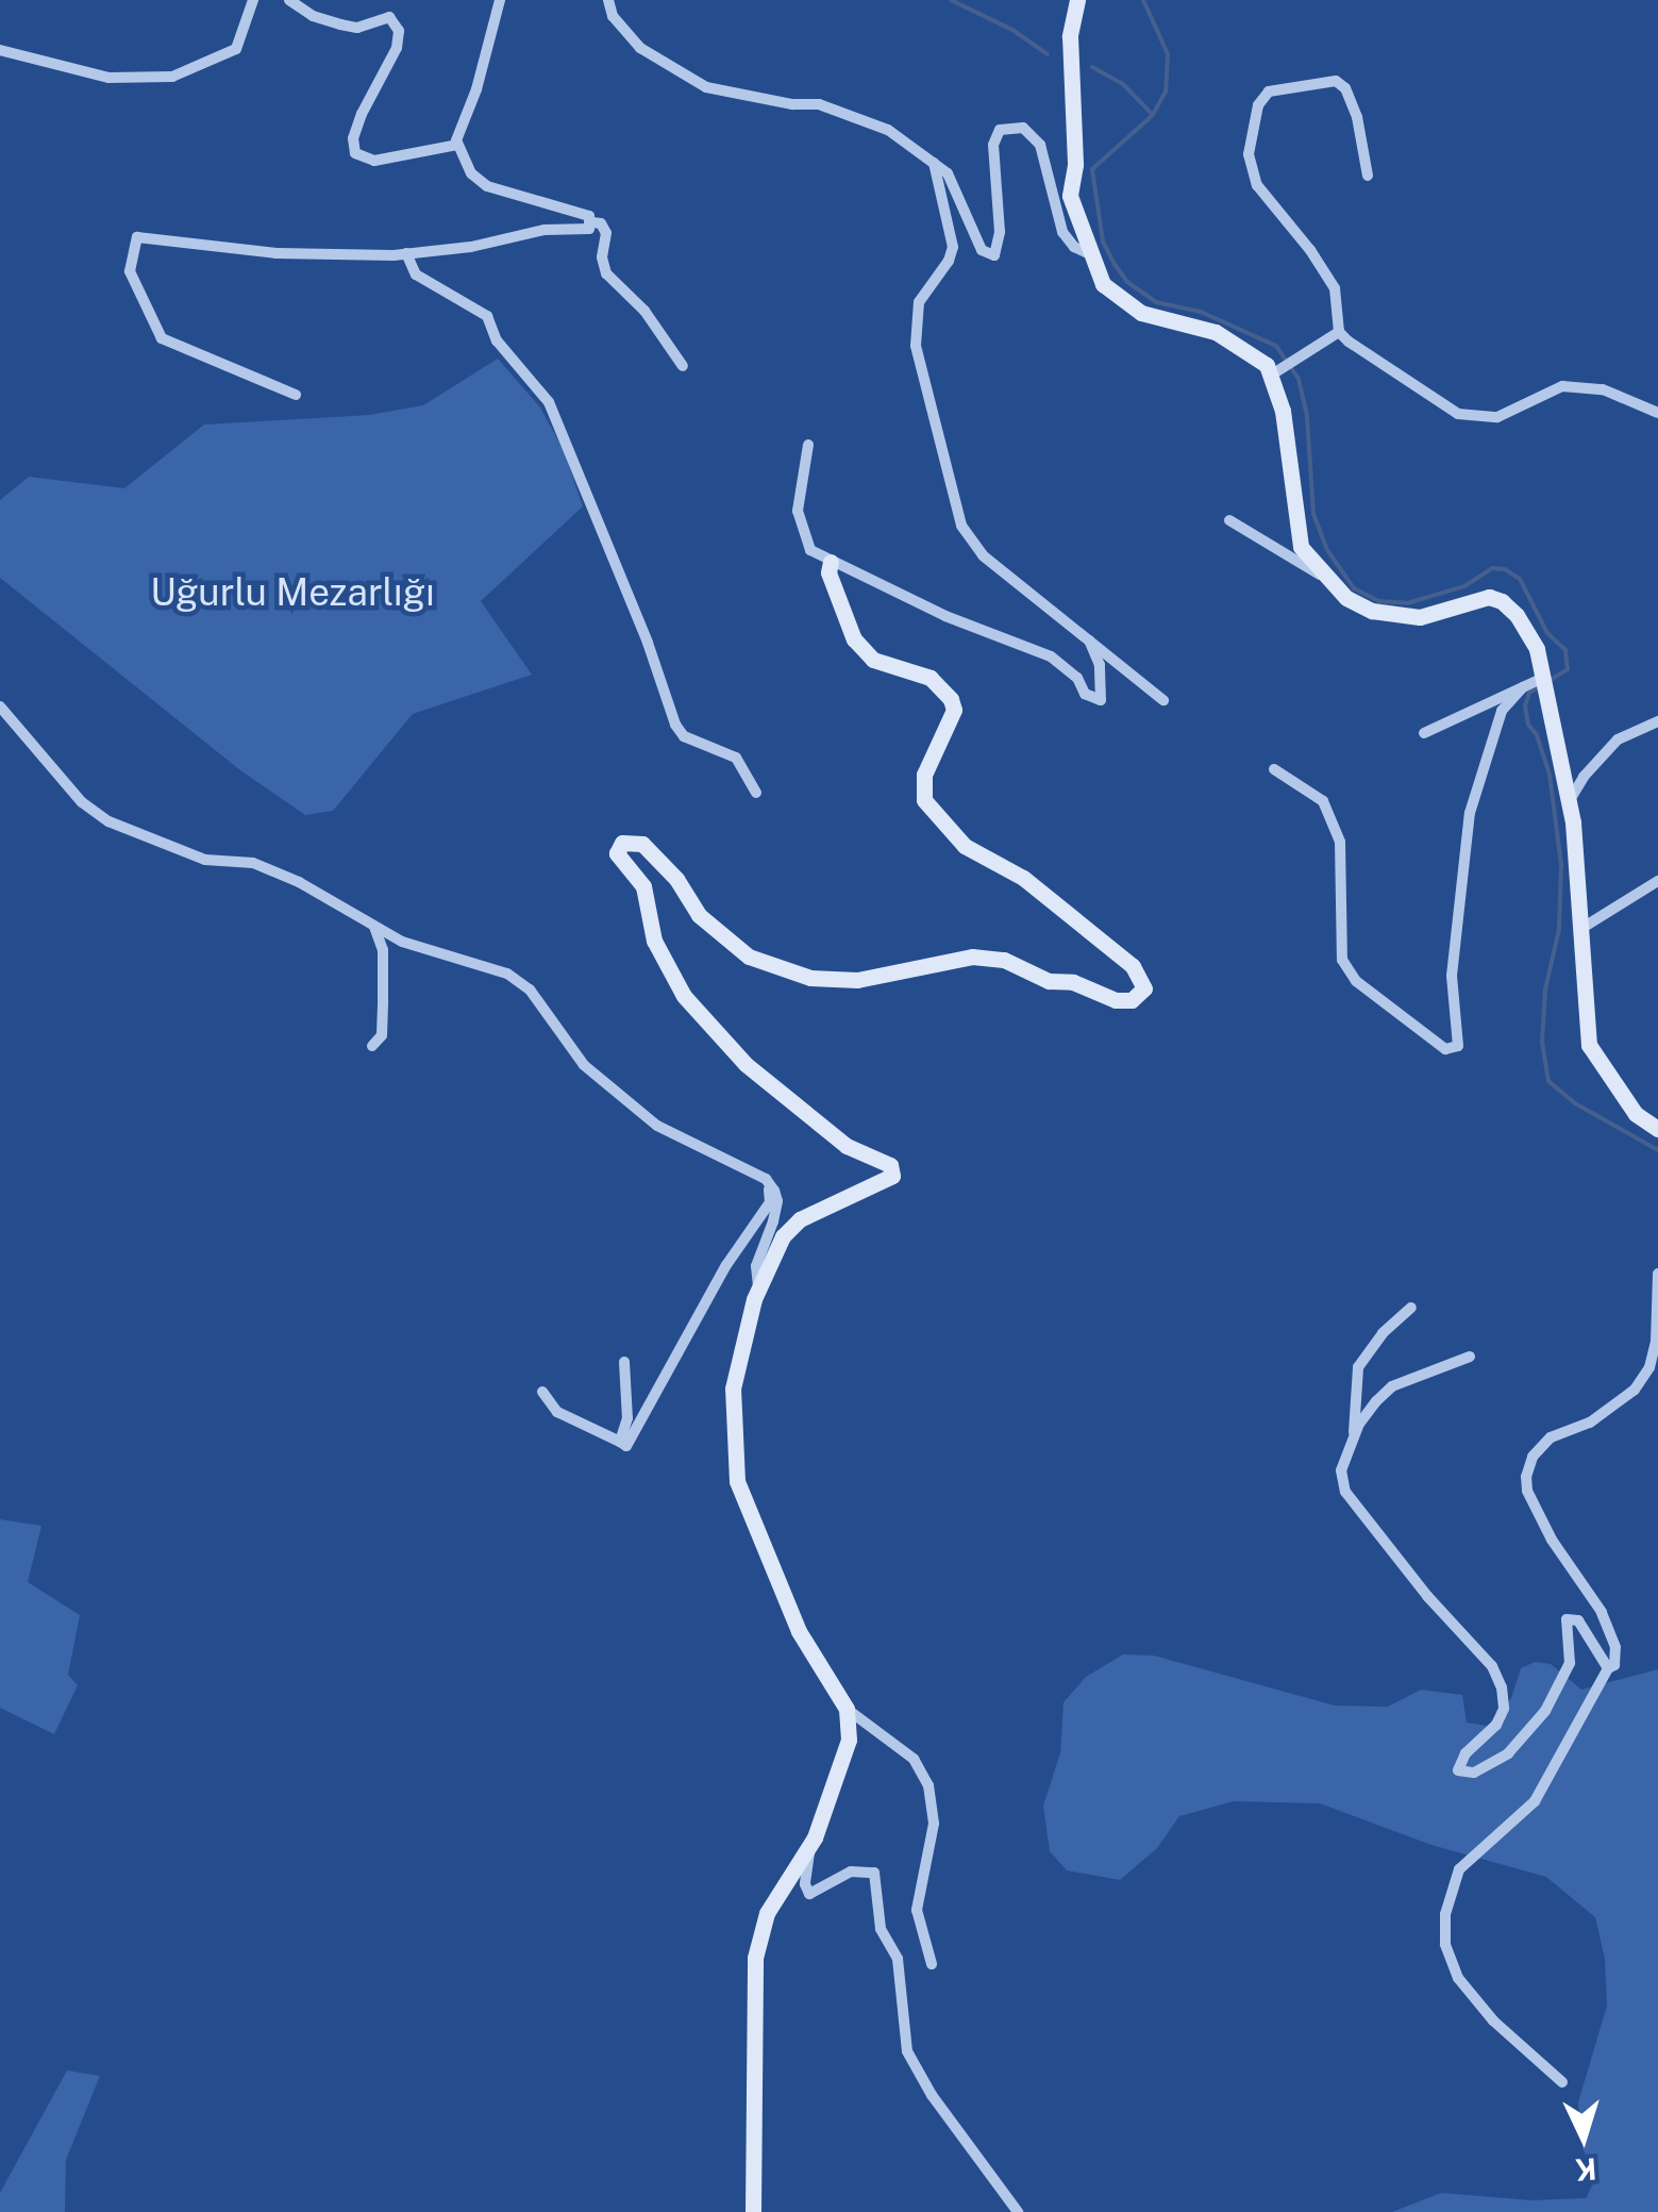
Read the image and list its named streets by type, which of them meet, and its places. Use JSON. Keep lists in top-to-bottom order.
{
  "parks": ["Uğurlu Mezarlığı"],
  "north": "bottom"
}
